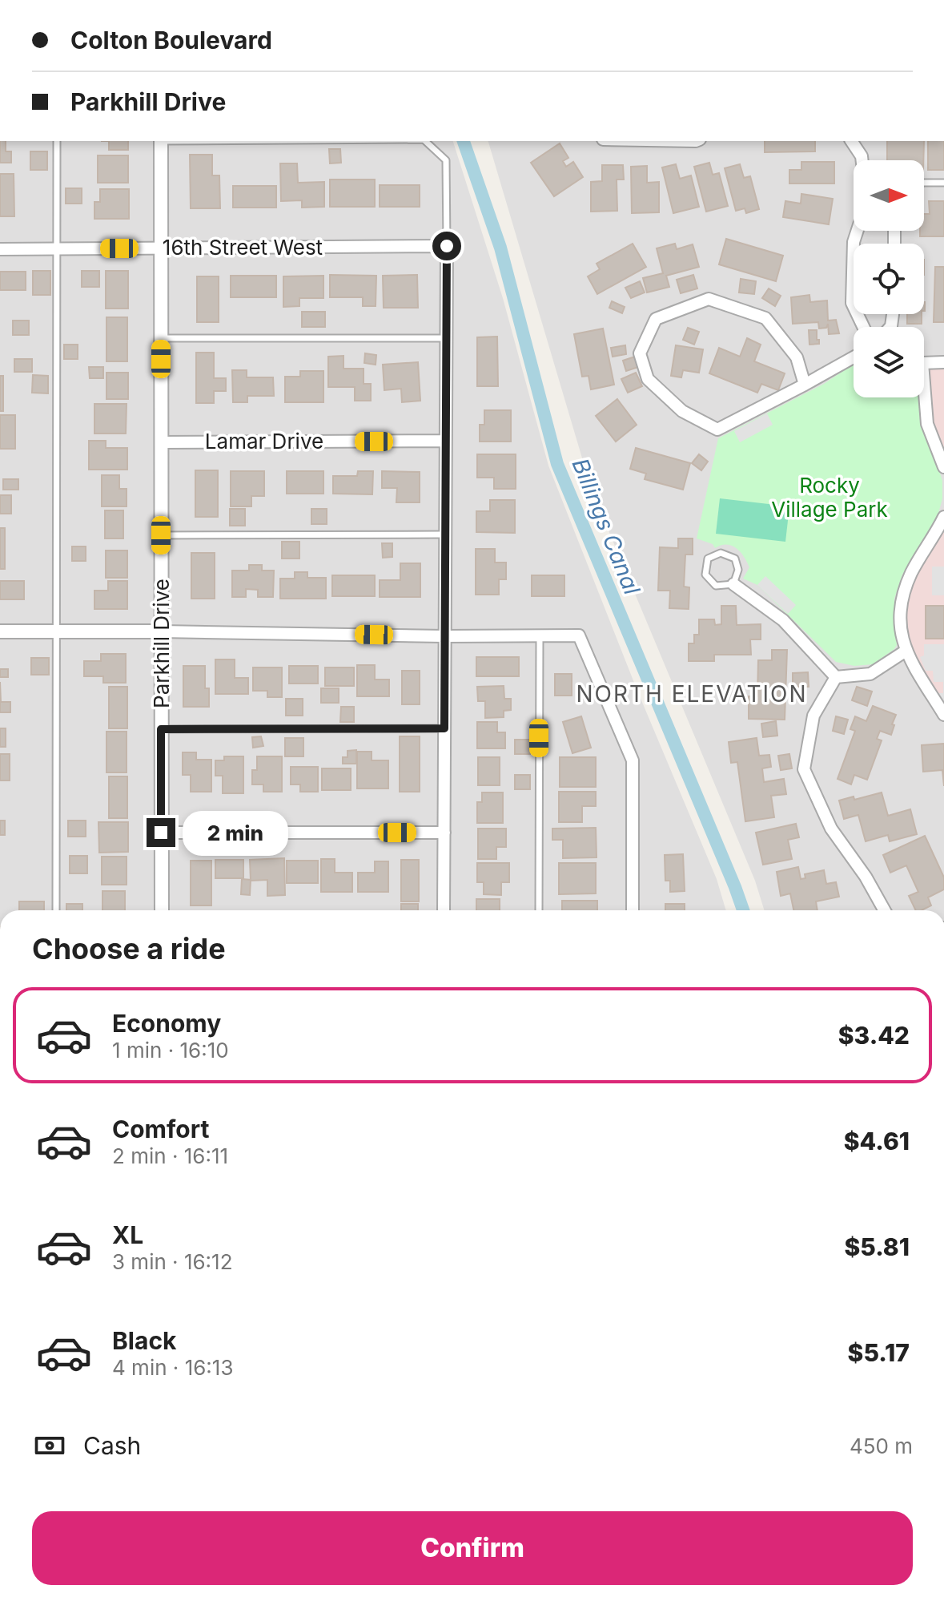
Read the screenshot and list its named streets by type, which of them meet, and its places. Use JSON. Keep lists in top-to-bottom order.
{
  "streets": {
    "street": ["16th Street West", "Lamar Drive", "Parkhill Drive"]
  },
  "crossings": [
    ["16th Street West", "Parkhill Drive"],
    ["Lamar Drive", "Parkhill Drive"]
  ],
  "districts": ["NORTH ELEVATION"],
  "water": ["Billings Canal"],
  "parks": ["Rocky Village Park"],
  "north": "right",
  "page": {
    "banner": ["Colton Boulevard", "Parkhill Drive"],
    "bubble": "2 min",
    "heading": "Choose a ride",
    "list": [
      {
        "name": "Economy",
        "note": "1 min · 16:10",
        "value": "$3.42"
      },
      {
        "name": "Comfort",
        "note": "2 min · 16:11",
        "value": "$4.61"
      },
      {
        "name": "XL",
        "note": "3 min · 16:12",
        "value": "$5.81"
      },
      {
        "name": "Black",
        "note": "4 min · 16:13",
        "value": "$5.17"
      }
    ],
    "pay": ["Cash", "450 m"],
    "buttons": "Confirm"
  }
}
